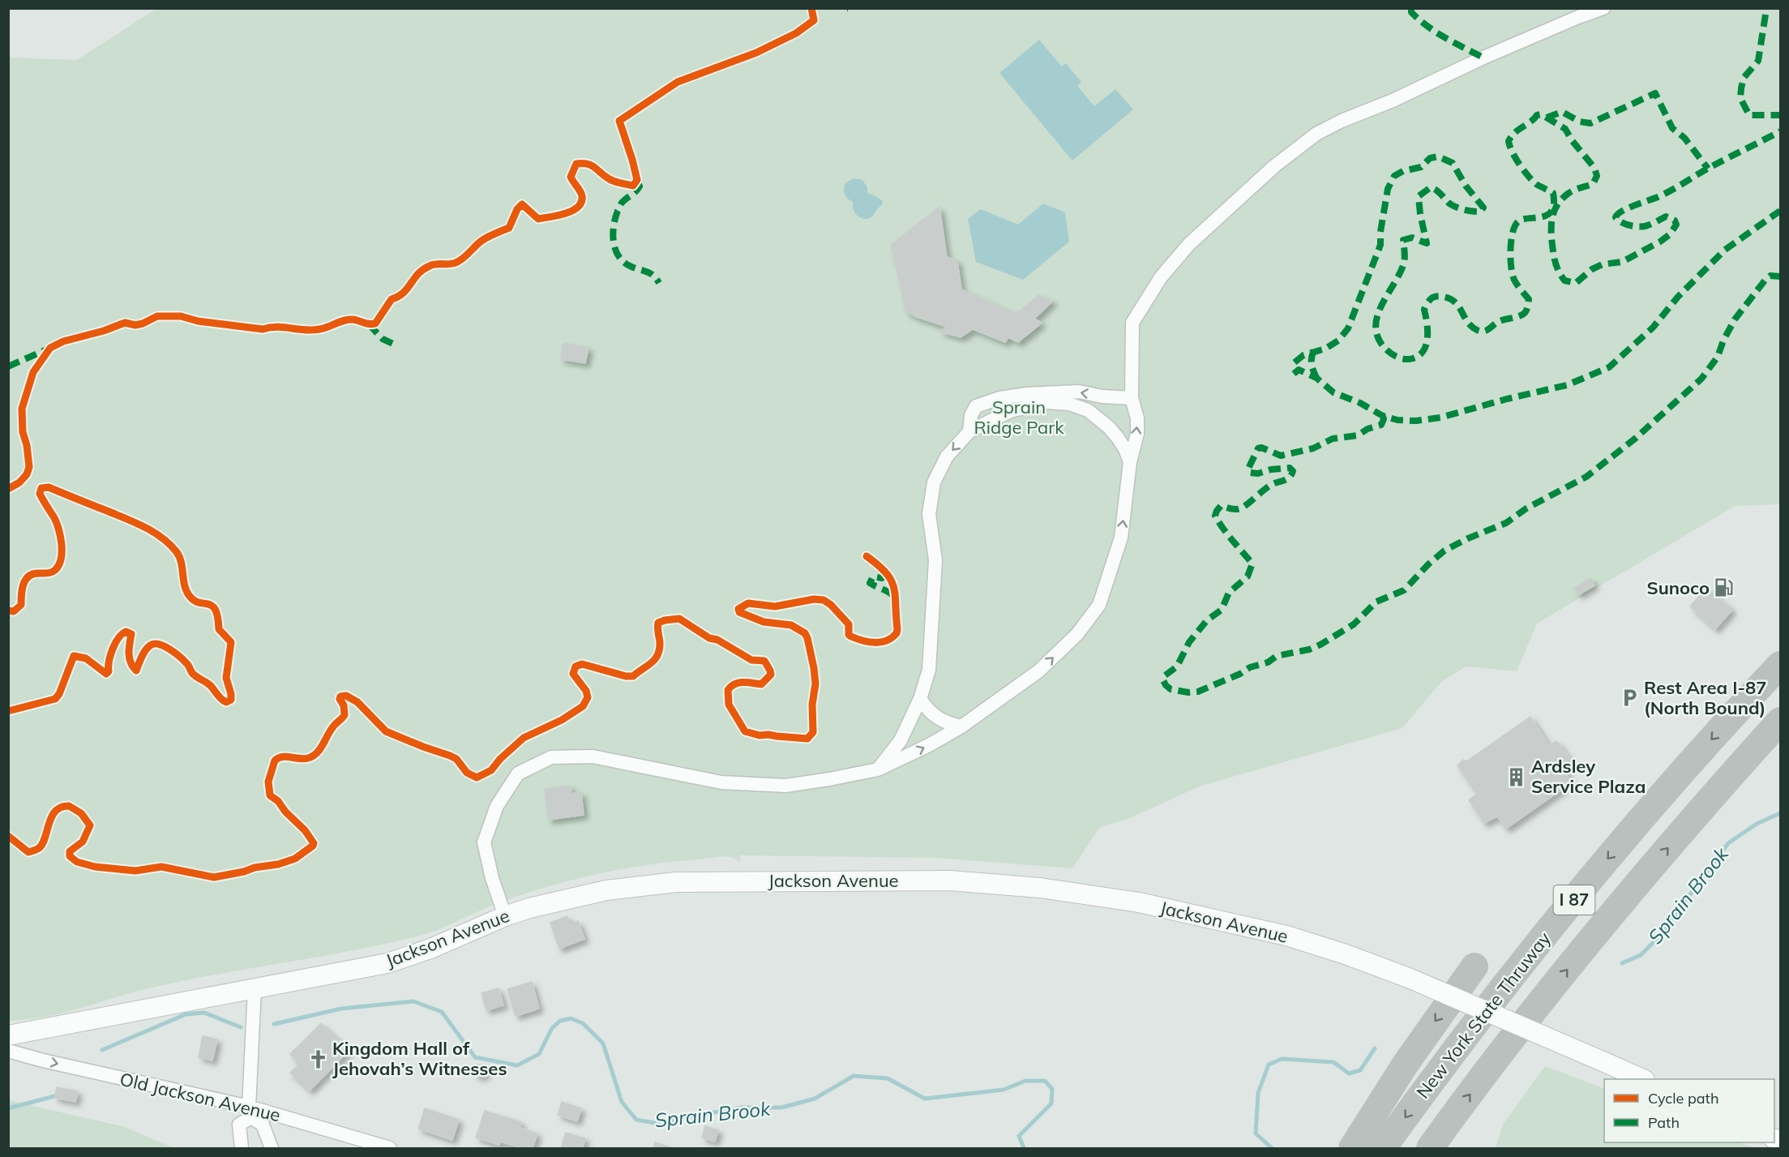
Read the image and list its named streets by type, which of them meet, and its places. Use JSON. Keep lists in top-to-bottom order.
{
  "streets": {
    "highway": ["I 87", "New York State Thruway"],
    "main road": ["Jackson Avenue"],
    "street": ["Old Jackson Avenue"]
  },
  "one_way": ["Old Jackson Avenue"],
  "water": ["Sprain Brook"],
  "parks": ["Sprain Ridge Park"],
  "places": {
    "fuel station": ["Sunoco"],
    "parking": ["Rest Area I-87 (North Bound)"],
    "building": ["Ardsley Service Plaza"],
    "church": ["Kingdom Hall of Jehovah’s Witnesses"]
  },
  "legend": ["Cycle path", "Path"]
}
